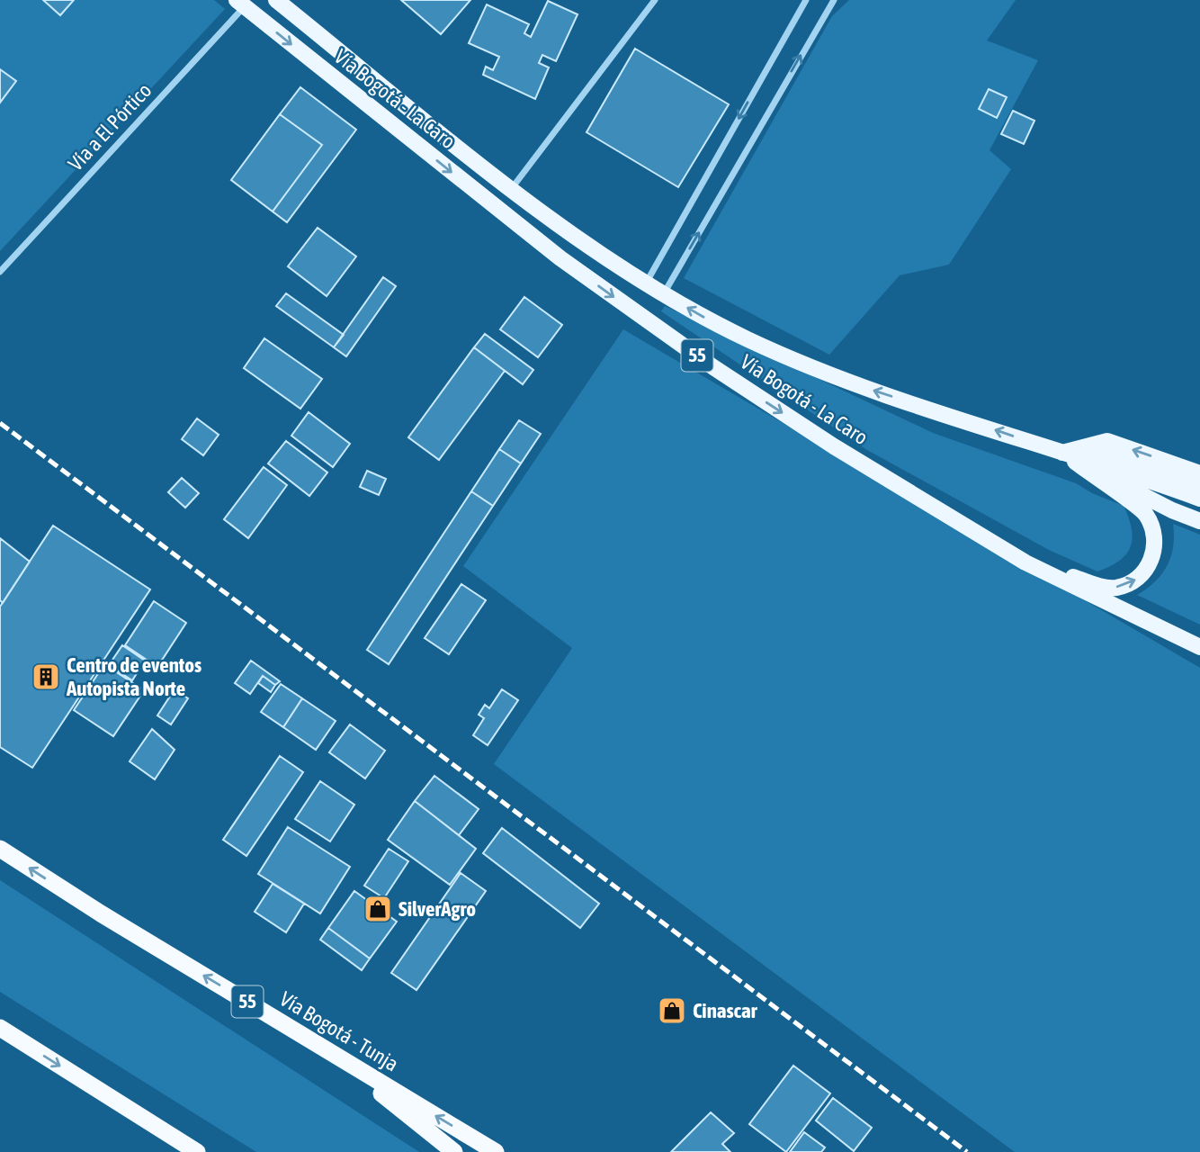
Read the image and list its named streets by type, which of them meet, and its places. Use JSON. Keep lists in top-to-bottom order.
{
  "streets": {
    "highway": ["55", "Vía Bogotá - Tunja"],
    "main road": ["Vía Bogotá - La Caro"],
    "street": ["Vía a El Pórtico"]
  },
  "crossings": [
    ["Vía Bogotá - La Caro", "Vía a El Pórtico"]
  ],
  "places": {
    "building": ["Centro de eventos Autopista Norte"],
    "shop": ["SilverAgro", "Cinascar"]
  }
}
